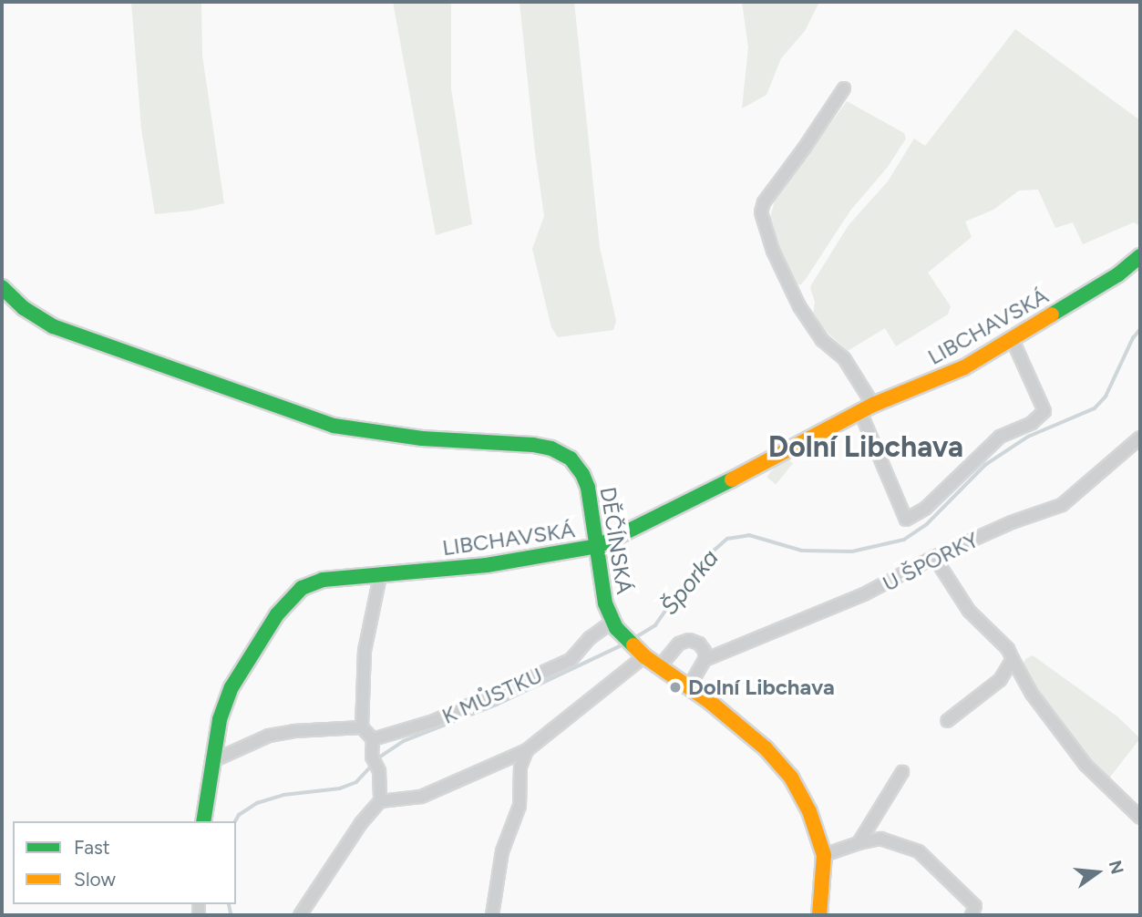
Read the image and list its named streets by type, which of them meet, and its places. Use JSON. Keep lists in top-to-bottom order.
{
  "streets": {
    "street": [
      "LIBCHAVSKÁ",
      "DĚČÍNSKÁ",
      "U ŠPORKY",
      "K MŮSTKU"
    ]
  },
  "crossings": [
    ["LIBCHAVSKÁ", "DĚČÍNSKÁ"],
    ["DĚČÍNSKÁ", "K MŮSTKU"]
  ],
  "districts": ["Dolní Libchava"],
  "water": ["Šporka"],
  "places": ["Dolní Libchava"],
  "legend": ["Fast", "Slow"],
  "north": "right"
}
